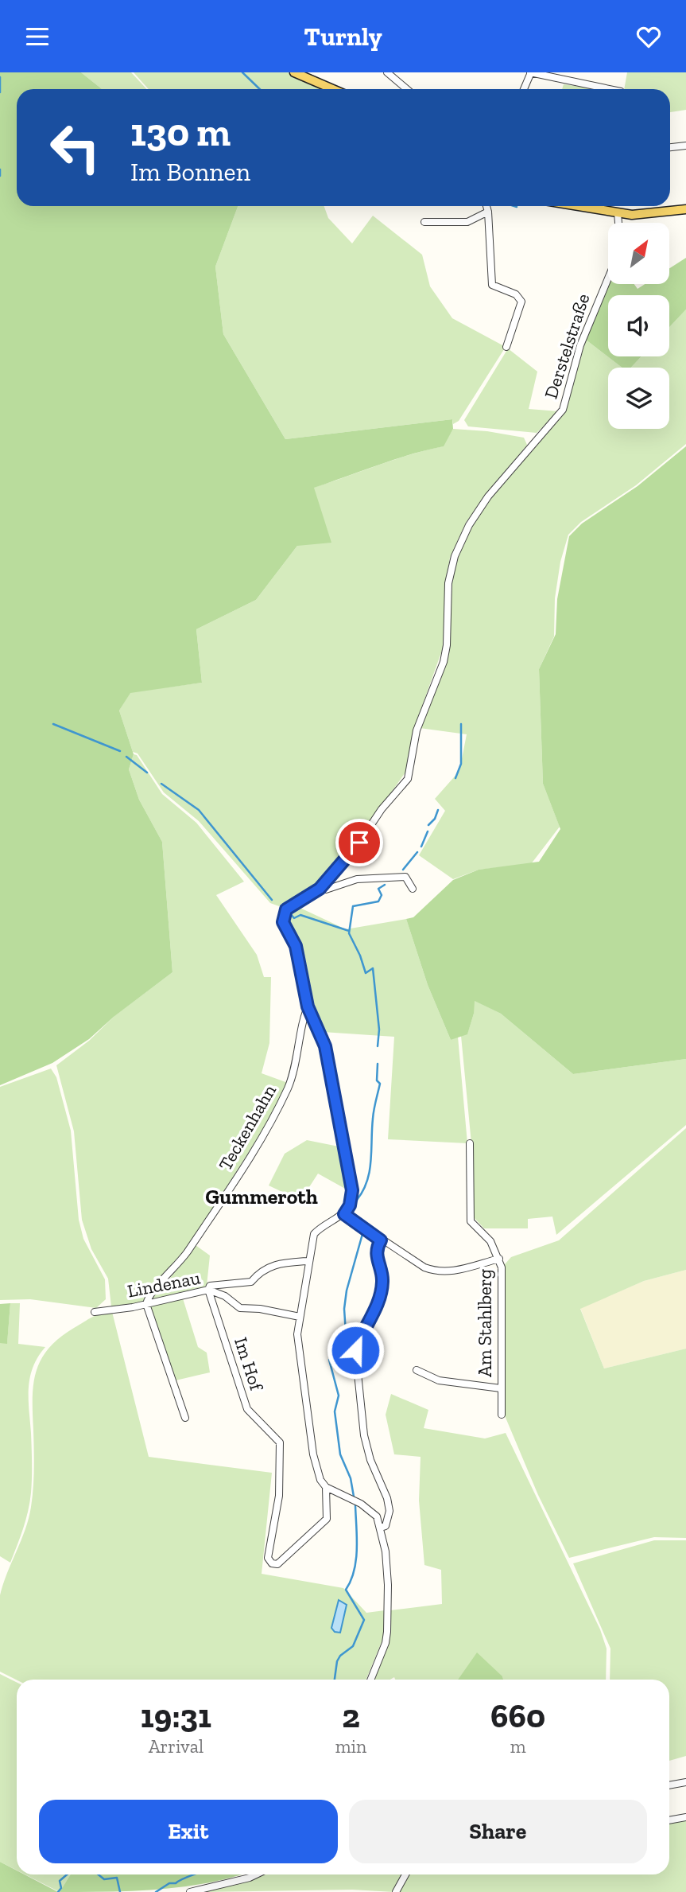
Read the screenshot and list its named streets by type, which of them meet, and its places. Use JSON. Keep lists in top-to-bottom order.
{
  "streets": {
    "street": [
      "Derstelstraße",
      "Teckenhahn",
      "Lindenau",
      "Am Stahlberg",
      "Im Hof"
    ]
  },
  "crossings": [
    ["Teckenhahn", "Lindenau"],
    ["Lindenau", "Im Hof"]
  ],
  "districts": ["Gummeroth"],
  "north": "top right",
  "page": {
    "header": "Turnly",
    "turn": ["130 m", "Im Bonnen"],
    "eta": [
      "19:31",
      "Arrival",
      "2",
      "min",
      "660",
      "m"
    ],
    "buttons": ["Exit", "Share"]
  }
}
